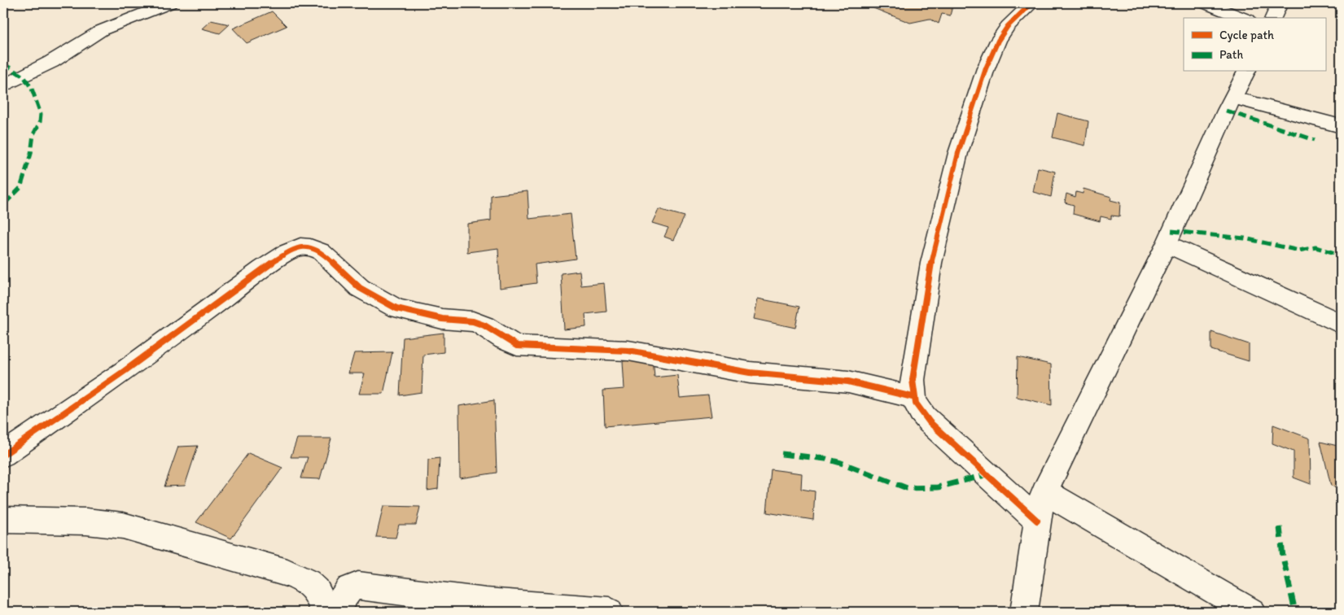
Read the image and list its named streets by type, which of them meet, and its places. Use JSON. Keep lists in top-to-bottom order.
{
  "legend": ["Cycle path", "Path"]
}
